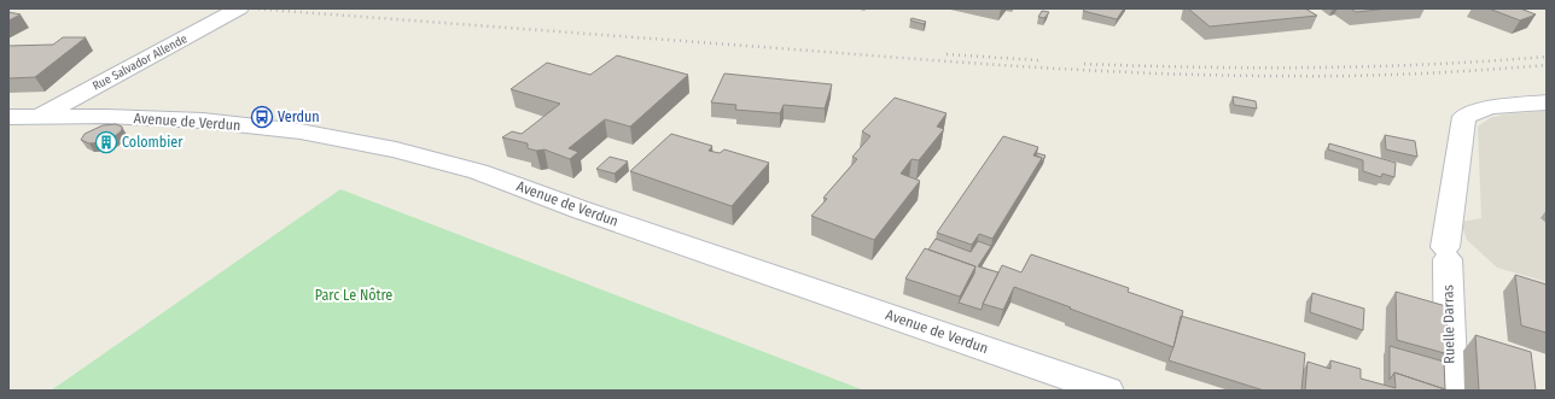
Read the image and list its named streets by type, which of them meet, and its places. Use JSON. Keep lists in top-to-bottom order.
{
  "streets": {
    "main road": ["Rue Salvador Allende", "Avenue de Verdun", "Ruelle Darras"]
  },
  "crossings": [
    ["Rue Salvador Allende", "Avenue de Verdun"]
  ],
  "parks": ["Parc Le Nôtre"],
  "places": {
    "bus stop": ["Verdun"],
    "building": ["Colombier"]
  }
}
